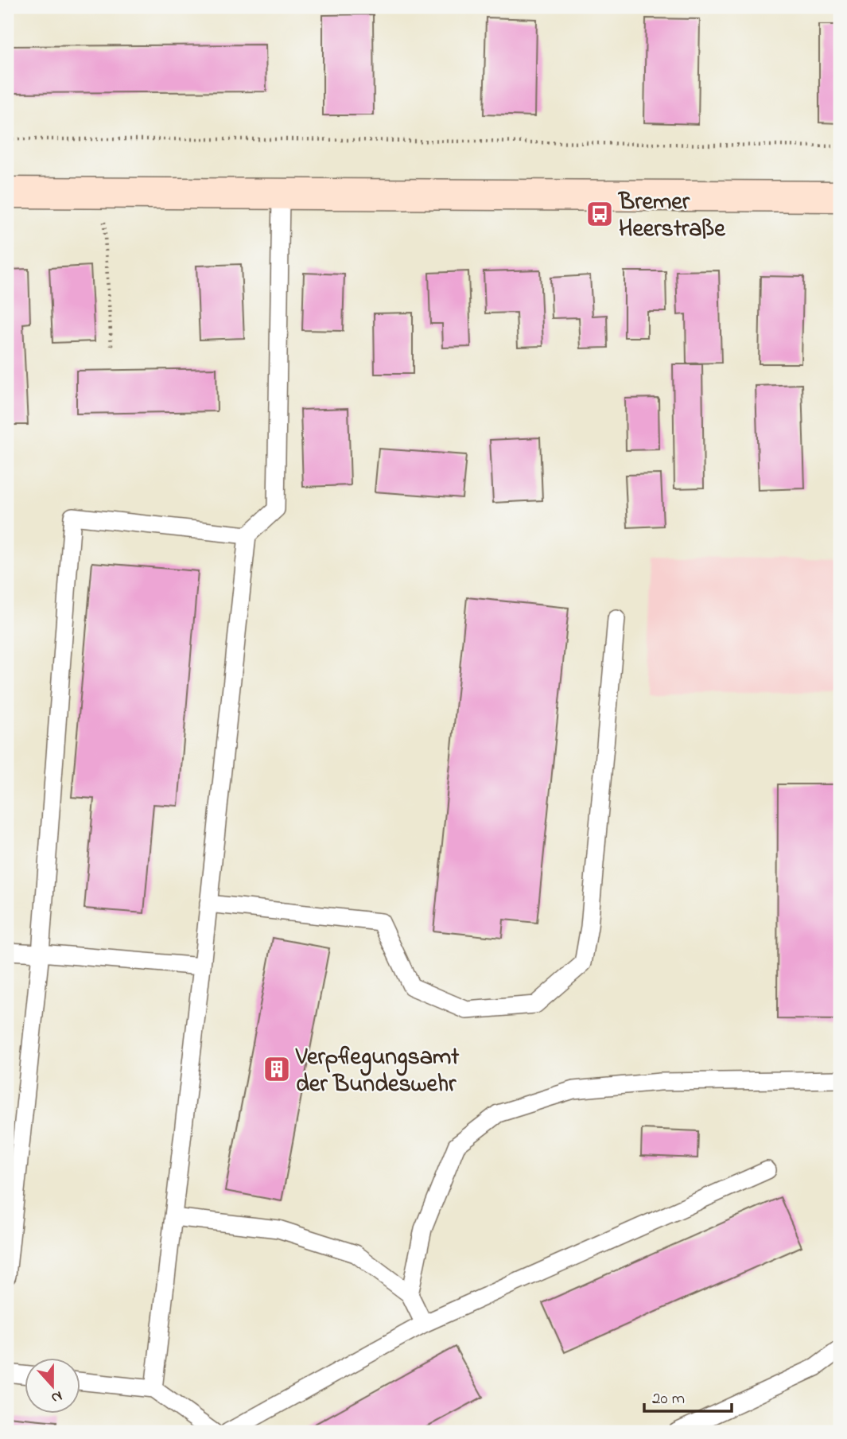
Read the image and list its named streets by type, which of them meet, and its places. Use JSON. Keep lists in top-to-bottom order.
{
  "places": {
    "bus stop": ["Bremer Heerstraße"],
    "building": ["Verpflegungsamt der Bundeswehr"]
  },
  "scale_bar": "20 m",
  "north": "bottom"
}
